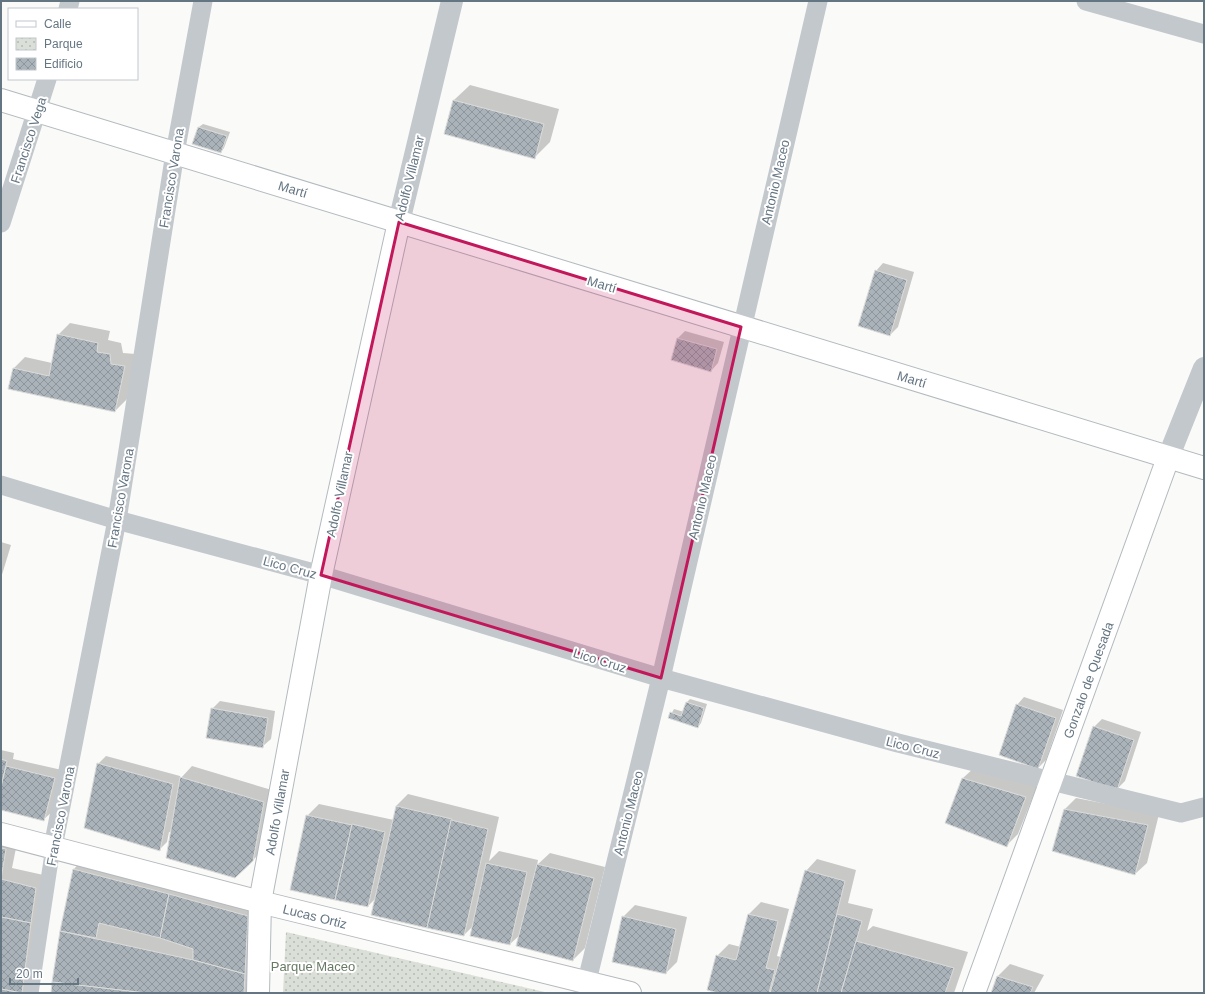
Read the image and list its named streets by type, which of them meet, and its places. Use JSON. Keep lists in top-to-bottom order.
{
  "streets": {
    "main road": [
      "Adolfo Villamar",
      "Martí",
      "Gonzalo de Quesada",
      "Lucas Ortiz"
    ],
    "street": [
      "Francisco Vega",
      "Francisco Varona",
      "Antonio Maceo",
      "Lico Cruz"
    ]
  },
  "crossings": [
    ["Francisco Vega", "Martí"],
    ["Francisco Varona", "Martí"],
    ["Francisco Varona", "Lico Cruz"],
    ["Francisco Varona", "Lucas Ortiz"],
    ["Adolfo Villamar", "Martí"],
    ["Adolfo Villamar", "Lico Cruz"],
    ["Adolfo Villamar", "Lucas Ortiz"],
    ["Antonio Maceo", "Martí"],
    ["Antonio Maceo", "Lico Cruz"],
    ["Antonio Maceo", "Lucas Ortiz"],
    ["Martí", "Gonzalo de Quesada"],
    ["Lico Cruz", "Gonzalo de Quesada"]
  ],
  "parks": ["Parque Maceo"],
  "legend": ["Calle", "Parque", "Edificio"],
  "scale_bar": "20 m"
}
